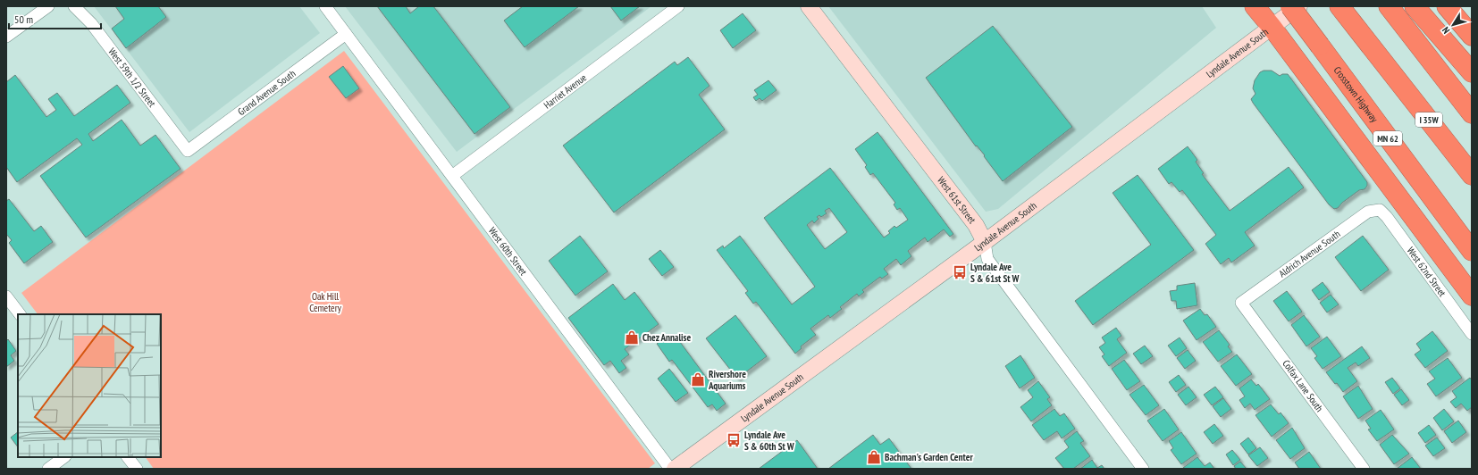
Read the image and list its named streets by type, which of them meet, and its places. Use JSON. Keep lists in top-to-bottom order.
{
  "streets": {
    "highway": ["Crosstown Highway", "I 35W", "MN 62"],
    "main road": ["Lyndale Avenue South", "West 61st Street"],
    "street": [
      "West 59th 1/2 Street",
      "Harriet Avenue",
      "Grand Avenue South",
      "West 60th Street",
      "Aldrich Avenue South",
      "West 62nd Street",
      "Colfax Lane South"
    ]
  },
  "crossings": [
    ["Lyndale Avenue South", "West 61st Street"],
    ["West 59th 1/2 Street", "Grand Avenue South"],
    ["Harriet Avenue", "West 60th Street"],
    ["Grand Avenue South", "West 60th Street"],
    ["Aldrich Avenue South", "West 62nd Street"],
    ["Aldrich Avenue South", "Colfax Lane South"]
  ],
  "parks": ["Oak Hill Cemetery"],
  "places": {
    "bus stop": ["Lyndale Ave S & 61st St W", "Lyndale Ave S & 60th St W"],
    "shop": ["Chez Annalise", "Rivershore Aquariums", "Bachman's Garden Center"]
  },
  "scale_bar": "50 m",
  "north": "bottom left"
}
